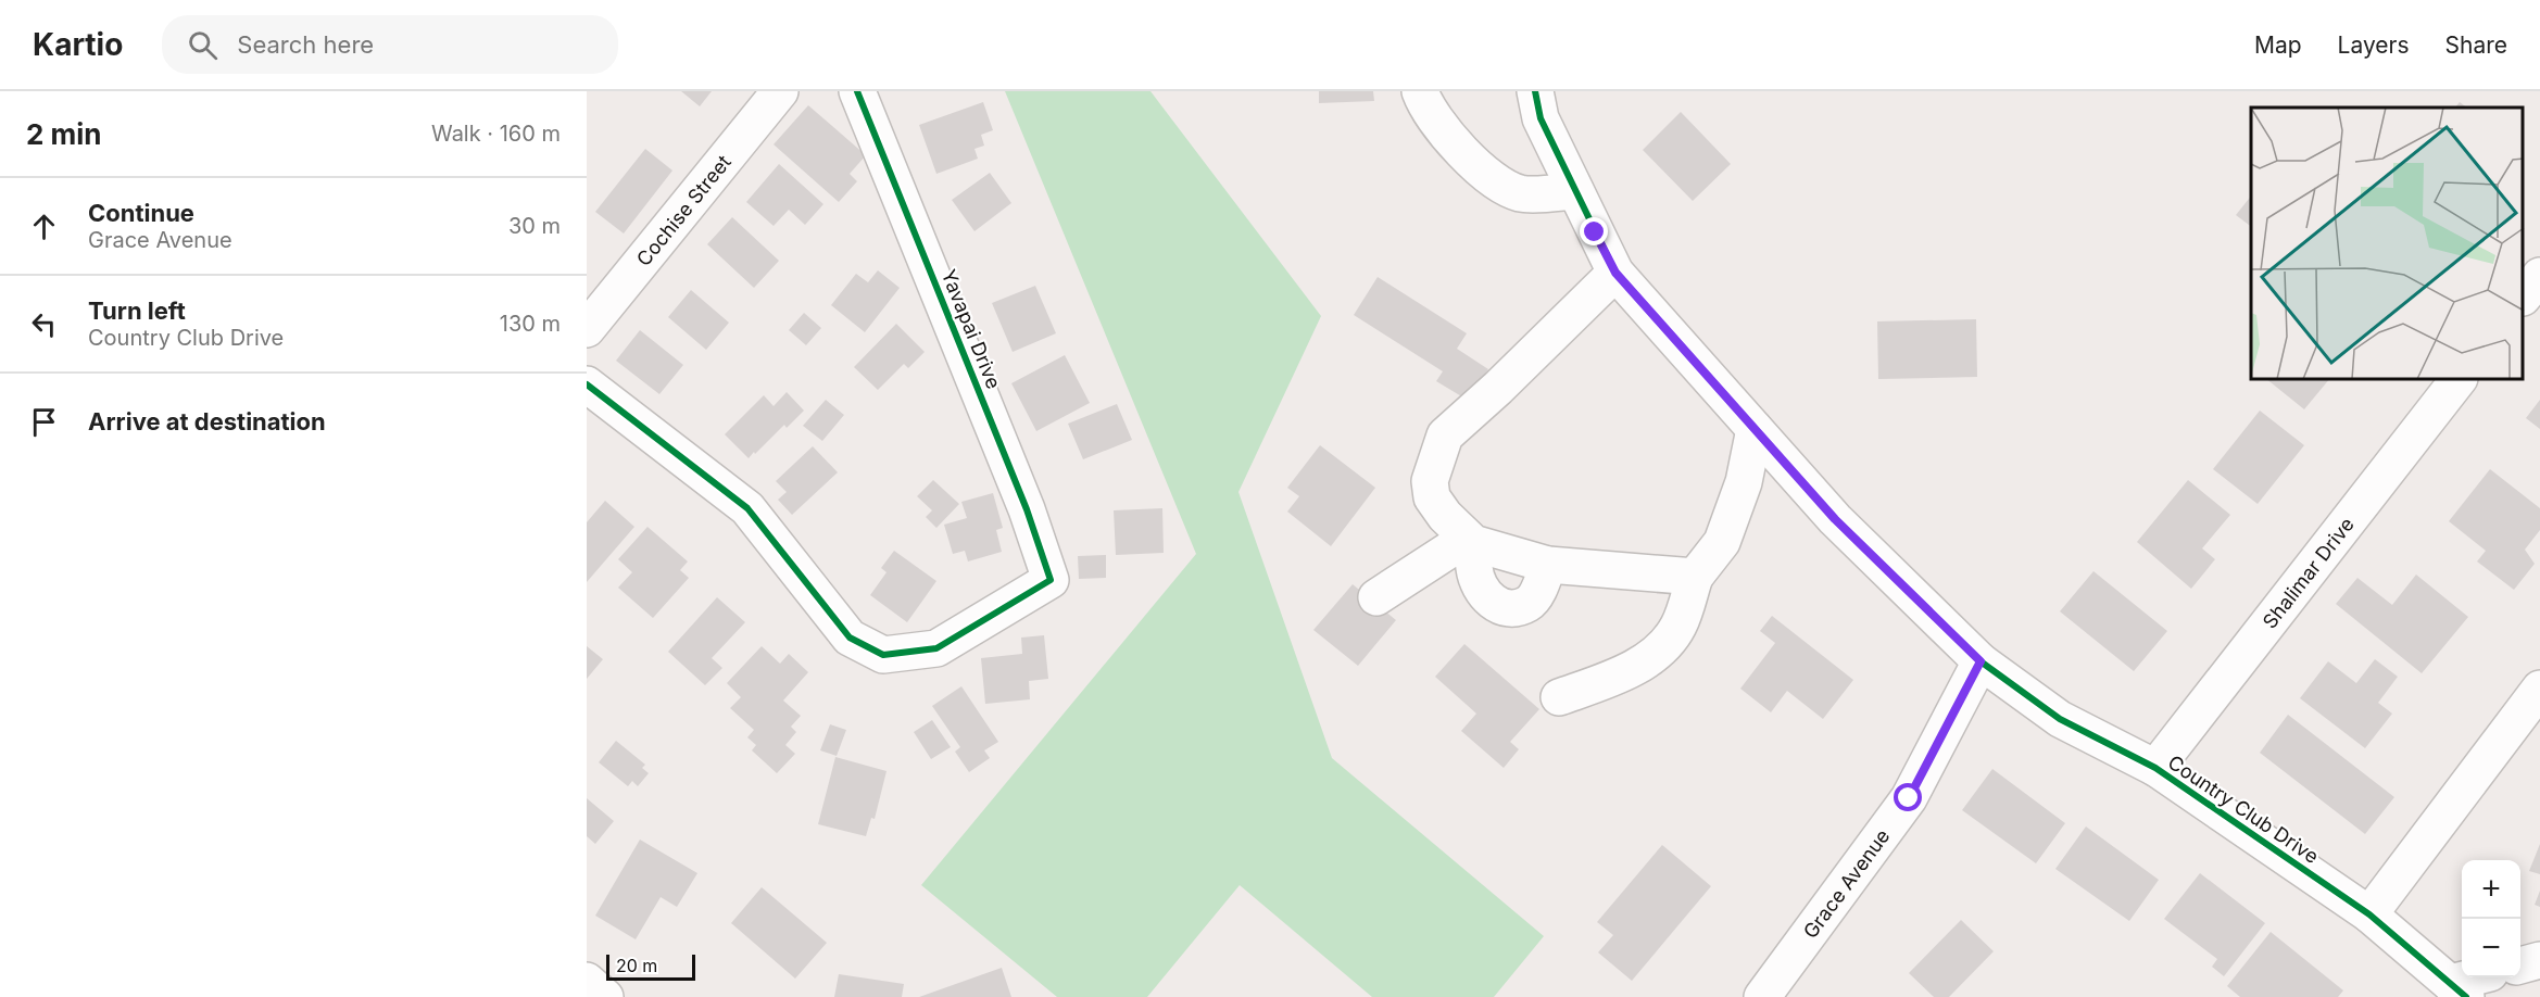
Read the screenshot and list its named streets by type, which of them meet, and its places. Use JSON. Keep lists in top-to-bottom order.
{
  "streets": {
    "street": [
      "Cochise Street",
      "Yavapai Drive",
      "Shalimar Drive",
      "Country Club Drive",
      "Grace Avenue"
    ]
  },
  "crossings": [
    ["Shalimar Drive", "Country Club Drive"],
    ["Country Club Drive", "Grace Avenue"]
  ],
  "scale_bar": "20 m",
  "page": {
    "header": "Kartio",
    "search": "Search here",
    "nav": ["Map", "Layers", "Share"],
    "heading": ["2 min", "Walk · 160 m"],
    "list": [
      ["Continue", "Grace Avenue", "30 m"],
      ["Turn left", "Country Club Drive", "130 m"],
      "Arrive at destination"
    ],
    "map_buttons": ["+", "−"],
    "scale": "20 m"
  }
}
